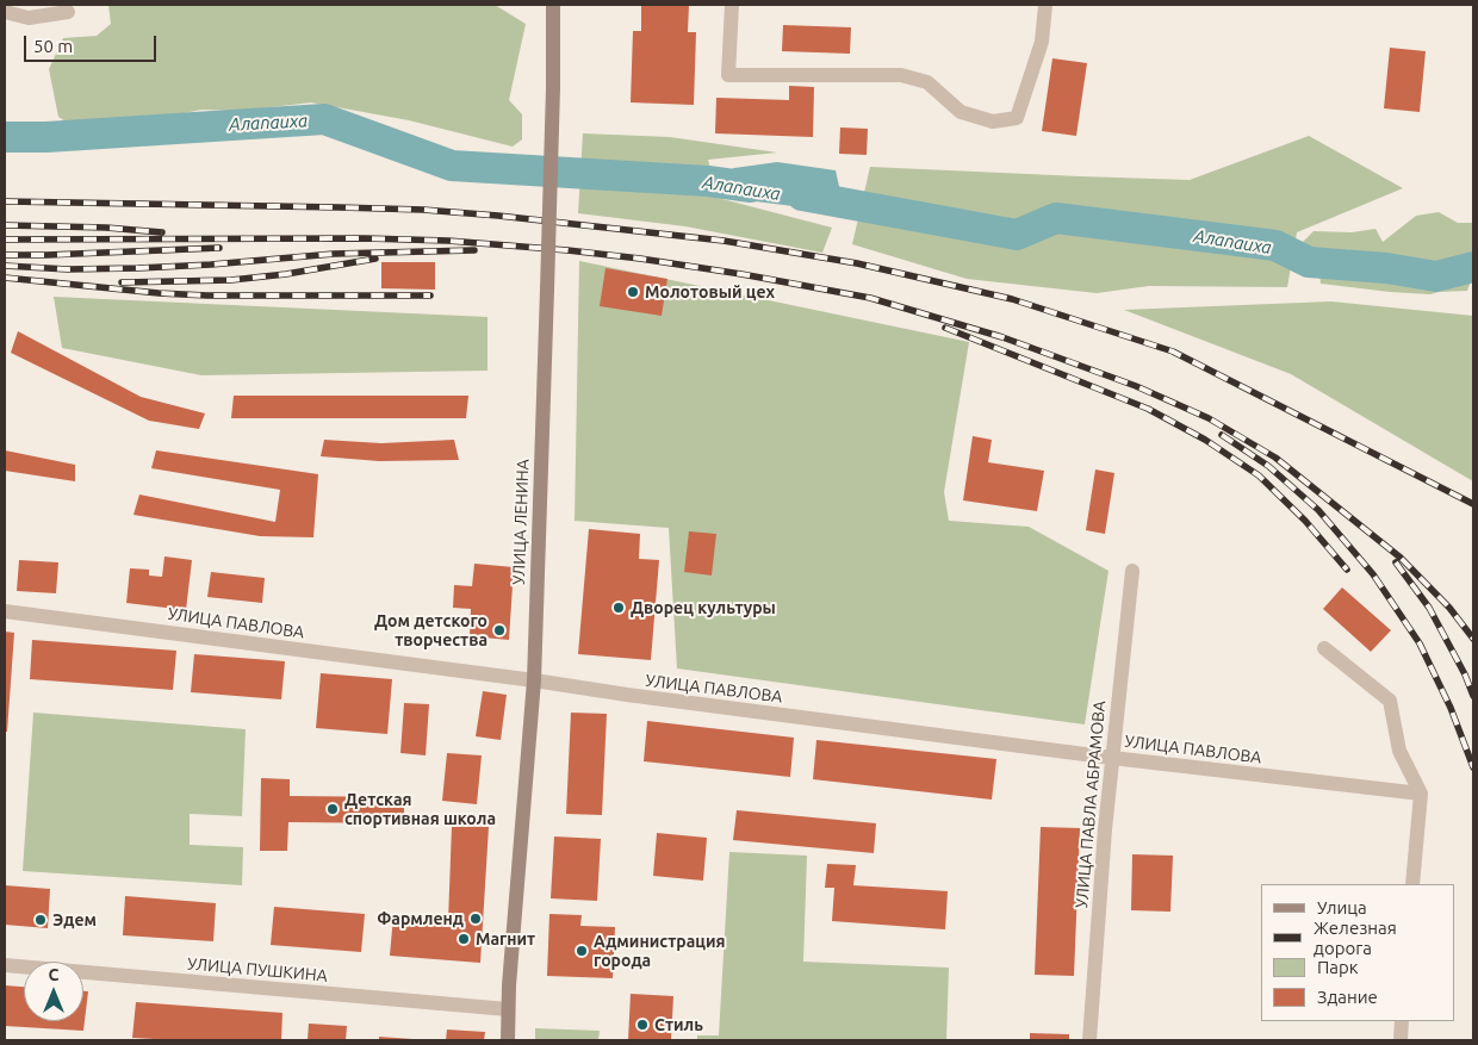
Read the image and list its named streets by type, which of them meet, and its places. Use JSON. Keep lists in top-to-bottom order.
{
  "streets": {
    "main road": ["УЛИЦА ЛЕНИНА"],
    "street": ["УЛИЦА ПАВЛОВА", "УЛИЦА ПАВЛА АБРАМОВА", "УЛИЦА ПУШКИНА"]
  },
  "crossings": [
    ["УЛИЦА ЛЕНИНА", "УЛИЦА ПАВЛОВА"],
    ["УЛИЦА ЛЕНИНА", "УЛИЦА ПУШКИНА"],
    ["УЛИЦА ПАВЛОВА", "УЛИЦА ПАВЛА АБРАМОВА"]
  ],
  "water": ["Алапаиха"],
  "places": [
    "Молотовый цех",
    "Дворец культуры",
    "Дом детского творчества",
    "Детская спортивная школа",
    "Фармленд",
    "Эдем",
    "Магнит",
    "Администрация города",
    "Стиль"
  ],
  "legend": [
    "Улица",
    "Железная дорога",
    "Парк",
    "Здание"
  ],
  "scale_bar": "50 m",
  "north": "top"
}
